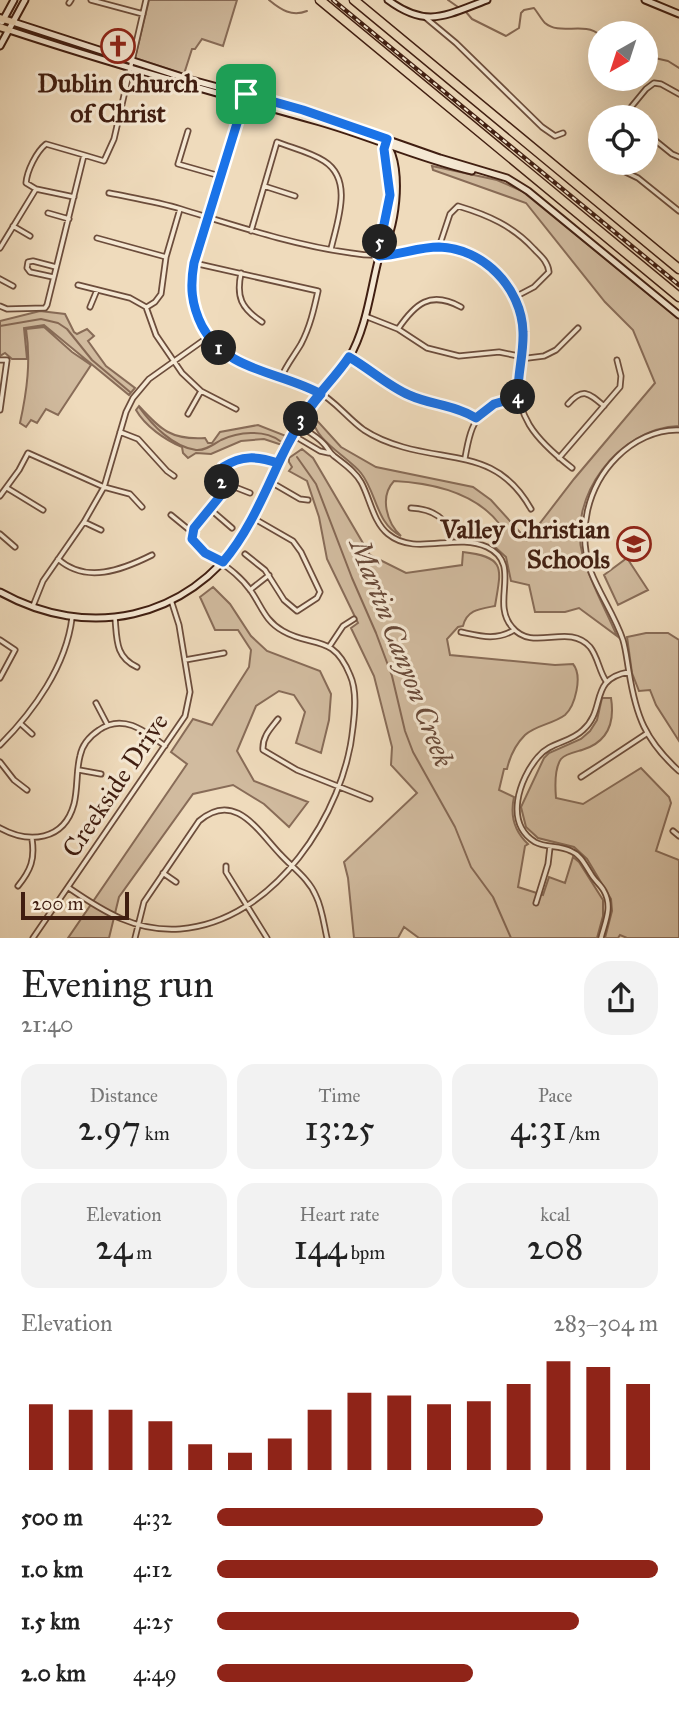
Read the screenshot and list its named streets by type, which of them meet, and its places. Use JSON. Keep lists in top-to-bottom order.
{
  "streets": {
    "street": ["Creekside Drive"]
  },
  "water": ["Martin Canyon Creek"],
  "places": {
    "church": ["Dublin Church of Christ"],
    "school or university": ["Valley Christian Schools"]
  },
  "scale_bar": "200 m",
  "north": "bottom left",
  "page": {
    "pins": [
      "5",
      "1",
      "4",
      "3",
      "2"
    ],
    "scale": "200 m",
    "heading": ["Evening run", "21:40"],
    "stats": [
      ["Distance", "2.97 km"],
      ["Time", "13:25"],
      ["Pace", "4:31 /km"],
      ["Elevation", "24 m"],
      ["Heart rate", "144 bpm"],
      ["kcal", "208"]
    ],
    "chart": ["Elevation", "283–304 m"],
    "list": [
      {
        "name": "500 m",
        "note": "4:32"
      },
      {
        "name": "1.0 km",
        "note": "4:12"
      },
      {
        "name": "1.5 km",
        "note": "4:25"
      },
      {
        "name": "2.0 km",
        "note": "4:49"
      }
    ]
  }
}
